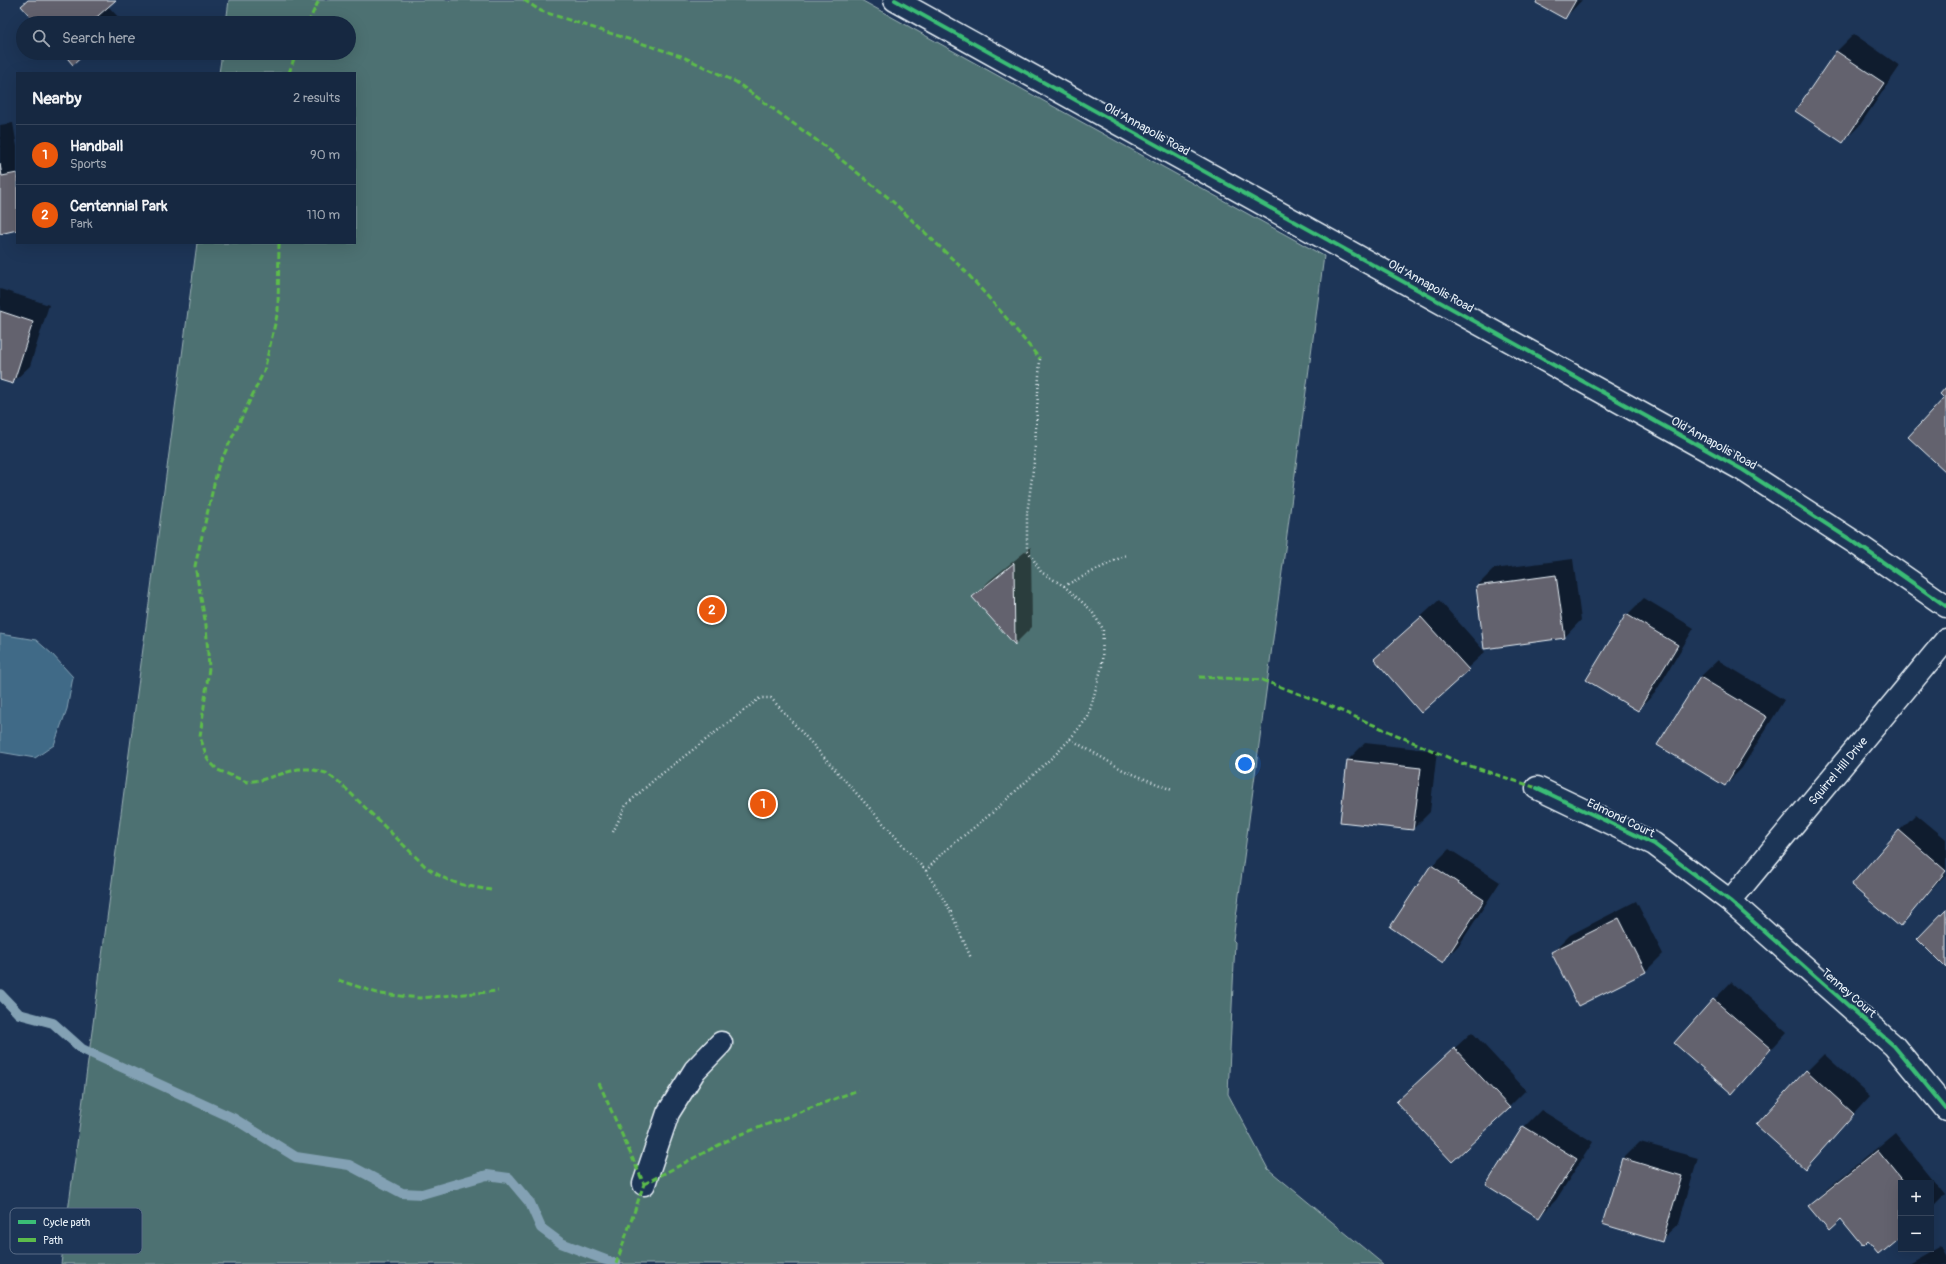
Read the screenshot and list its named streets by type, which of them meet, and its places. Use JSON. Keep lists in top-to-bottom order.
{
  "streets": {
    "street": [
      "Old Annapolis Road",
      "Squirrel Hill Drive",
      "Edmond Court",
      "Tenney Court"
    ]
  },
  "crossings": [
    ["Squirrel Hill Drive", "Edmond Court"],
    ["Squirrel Hill Drive", "Tenney Court"],
    ["Edmond Court", "Tenney Court"]
  ],
  "legend": ["Cycle path", "Path"],
  "page": {
    "search": "Search here",
    "heading": ["Nearby", "2 results"],
    "list": [
      {
        "mark": "1",
        "name": "Handball",
        "note": "Sports",
        "value": "90 m"
      },
      {
        "mark": "2",
        "name": "Centennial Park",
        "note": "Park",
        "value": "110 m"
      }
    ],
    "pins": ["2", "1"],
    "map_buttons": ["+", "−"]
  }
}
